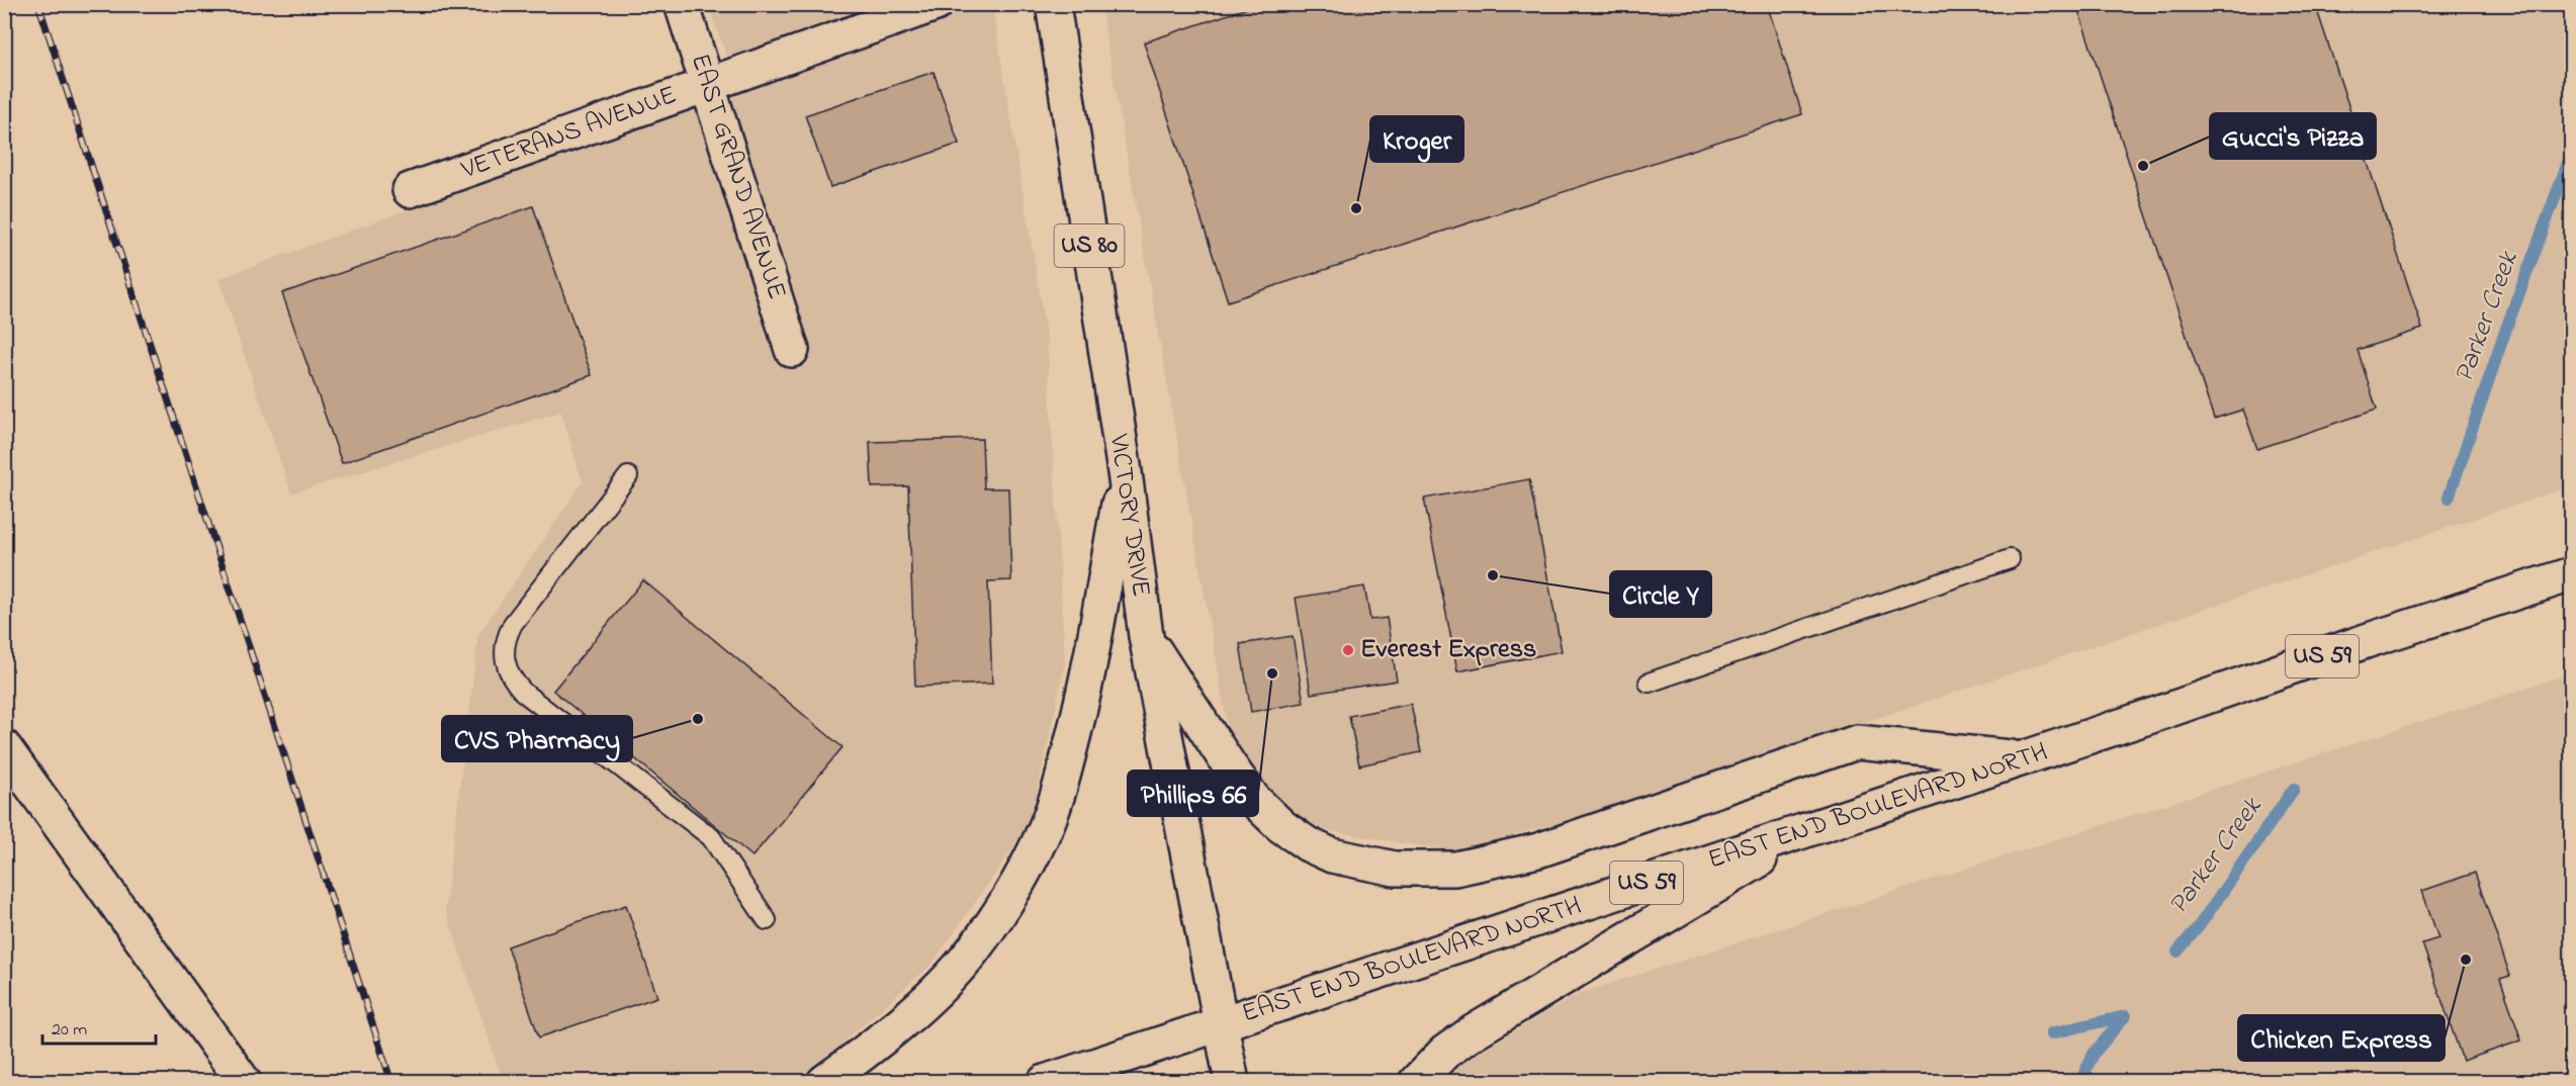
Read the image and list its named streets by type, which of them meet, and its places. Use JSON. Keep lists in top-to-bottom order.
{
  "streets": {
    "main road": [
      "VETERANS AVENUE",
      "EAST GRAND AVENUE",
      "US 80",
      "VICTORY DRIVE",
      "US 59",
      "EAST END BOULEVARD NORTH"
    ]
  },
  "crossings": [
    ["VETERANS AVENUE", "EAST GRAND AVENUE"],
    ["US 80", "VICTORY DRIVE"],
    ["US 80", "EAST END BOULEVARD NORTH"],
    ["VICTORY DRIVE", "EAST END BOULEVARD NORTH"]
  ],
  "water": ["Parker Creek"],
  "places": [
    "Gucci's Pizza",
    "Kroger",
    "Circle Y",
    "Everest Express",
    "Phillips 66",
    "CVS Pharmacy",
    "Chicken Express"
  ],
  "scale_bar": "20 m"
}
